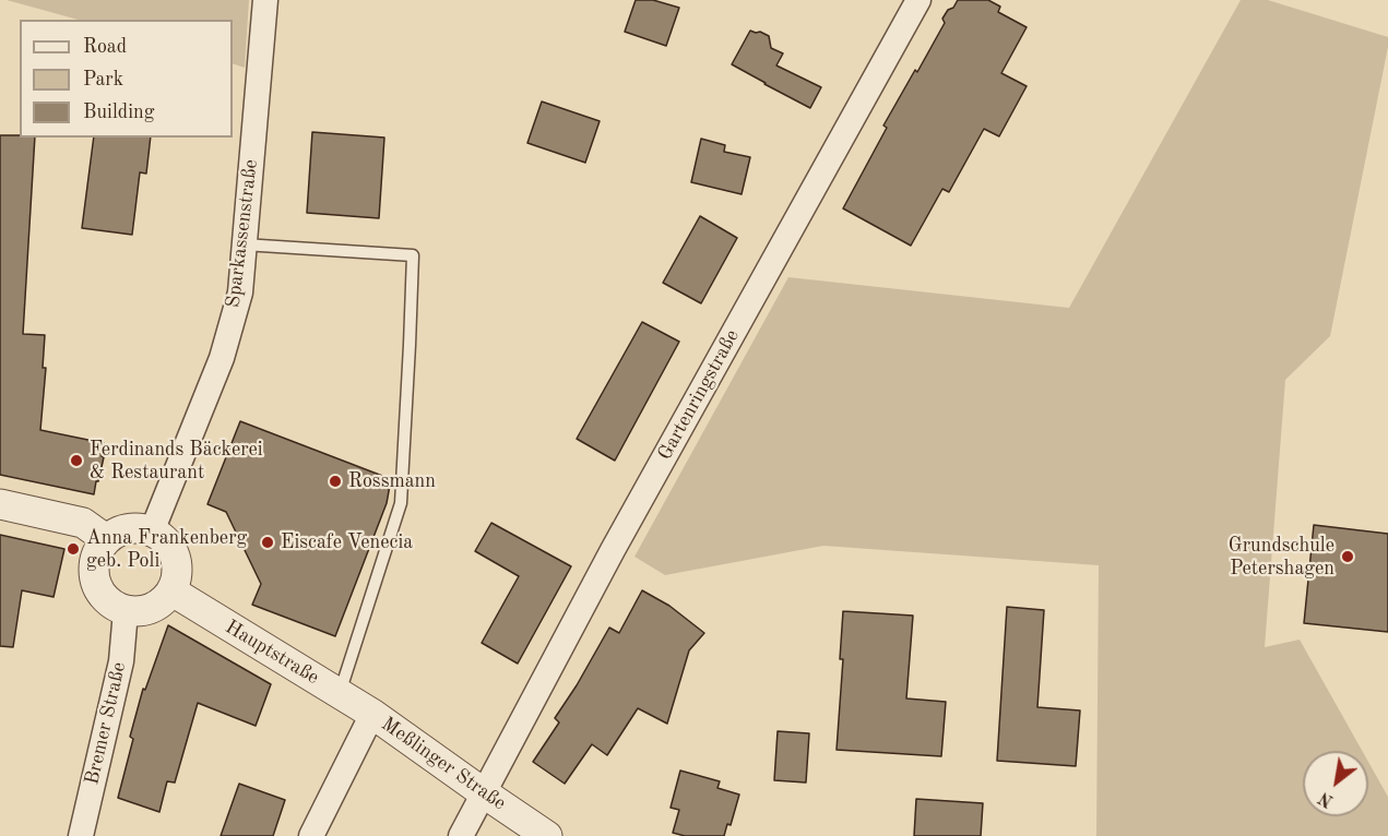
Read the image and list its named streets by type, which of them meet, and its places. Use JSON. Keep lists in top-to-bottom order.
{
  "streets": {
    "street": [
      "Sparkassenstraße",
      "Gartenringstraße",
      "Hauptstraße",
      "Bremer Straße",
      "Meßlinger Straße"
    ]
  },
  "crossings": [
    ["Sparkassenstraße", "Hauptstraße"],
    ["Sparkassenstraße", "Bremer Straße"],
    ["Gartenringstraße", "Meßlinger Straße"],
    ["Hauptstraße", "Bremer Straße"],
    ["Hauptstraße", "Meßlinger Straße"]
  ],
  "places": [
    "Ferdinands Bäckerei & Restaurant",
    "Rossmann",
    "Eiscafe Venecia",
    "Anna Frankenberg geb. Poli",
    "Grundschule Petershagen"
  ],
  "legend": ["Road", "Park", "Building"],
  "north": "bottom left"
}
